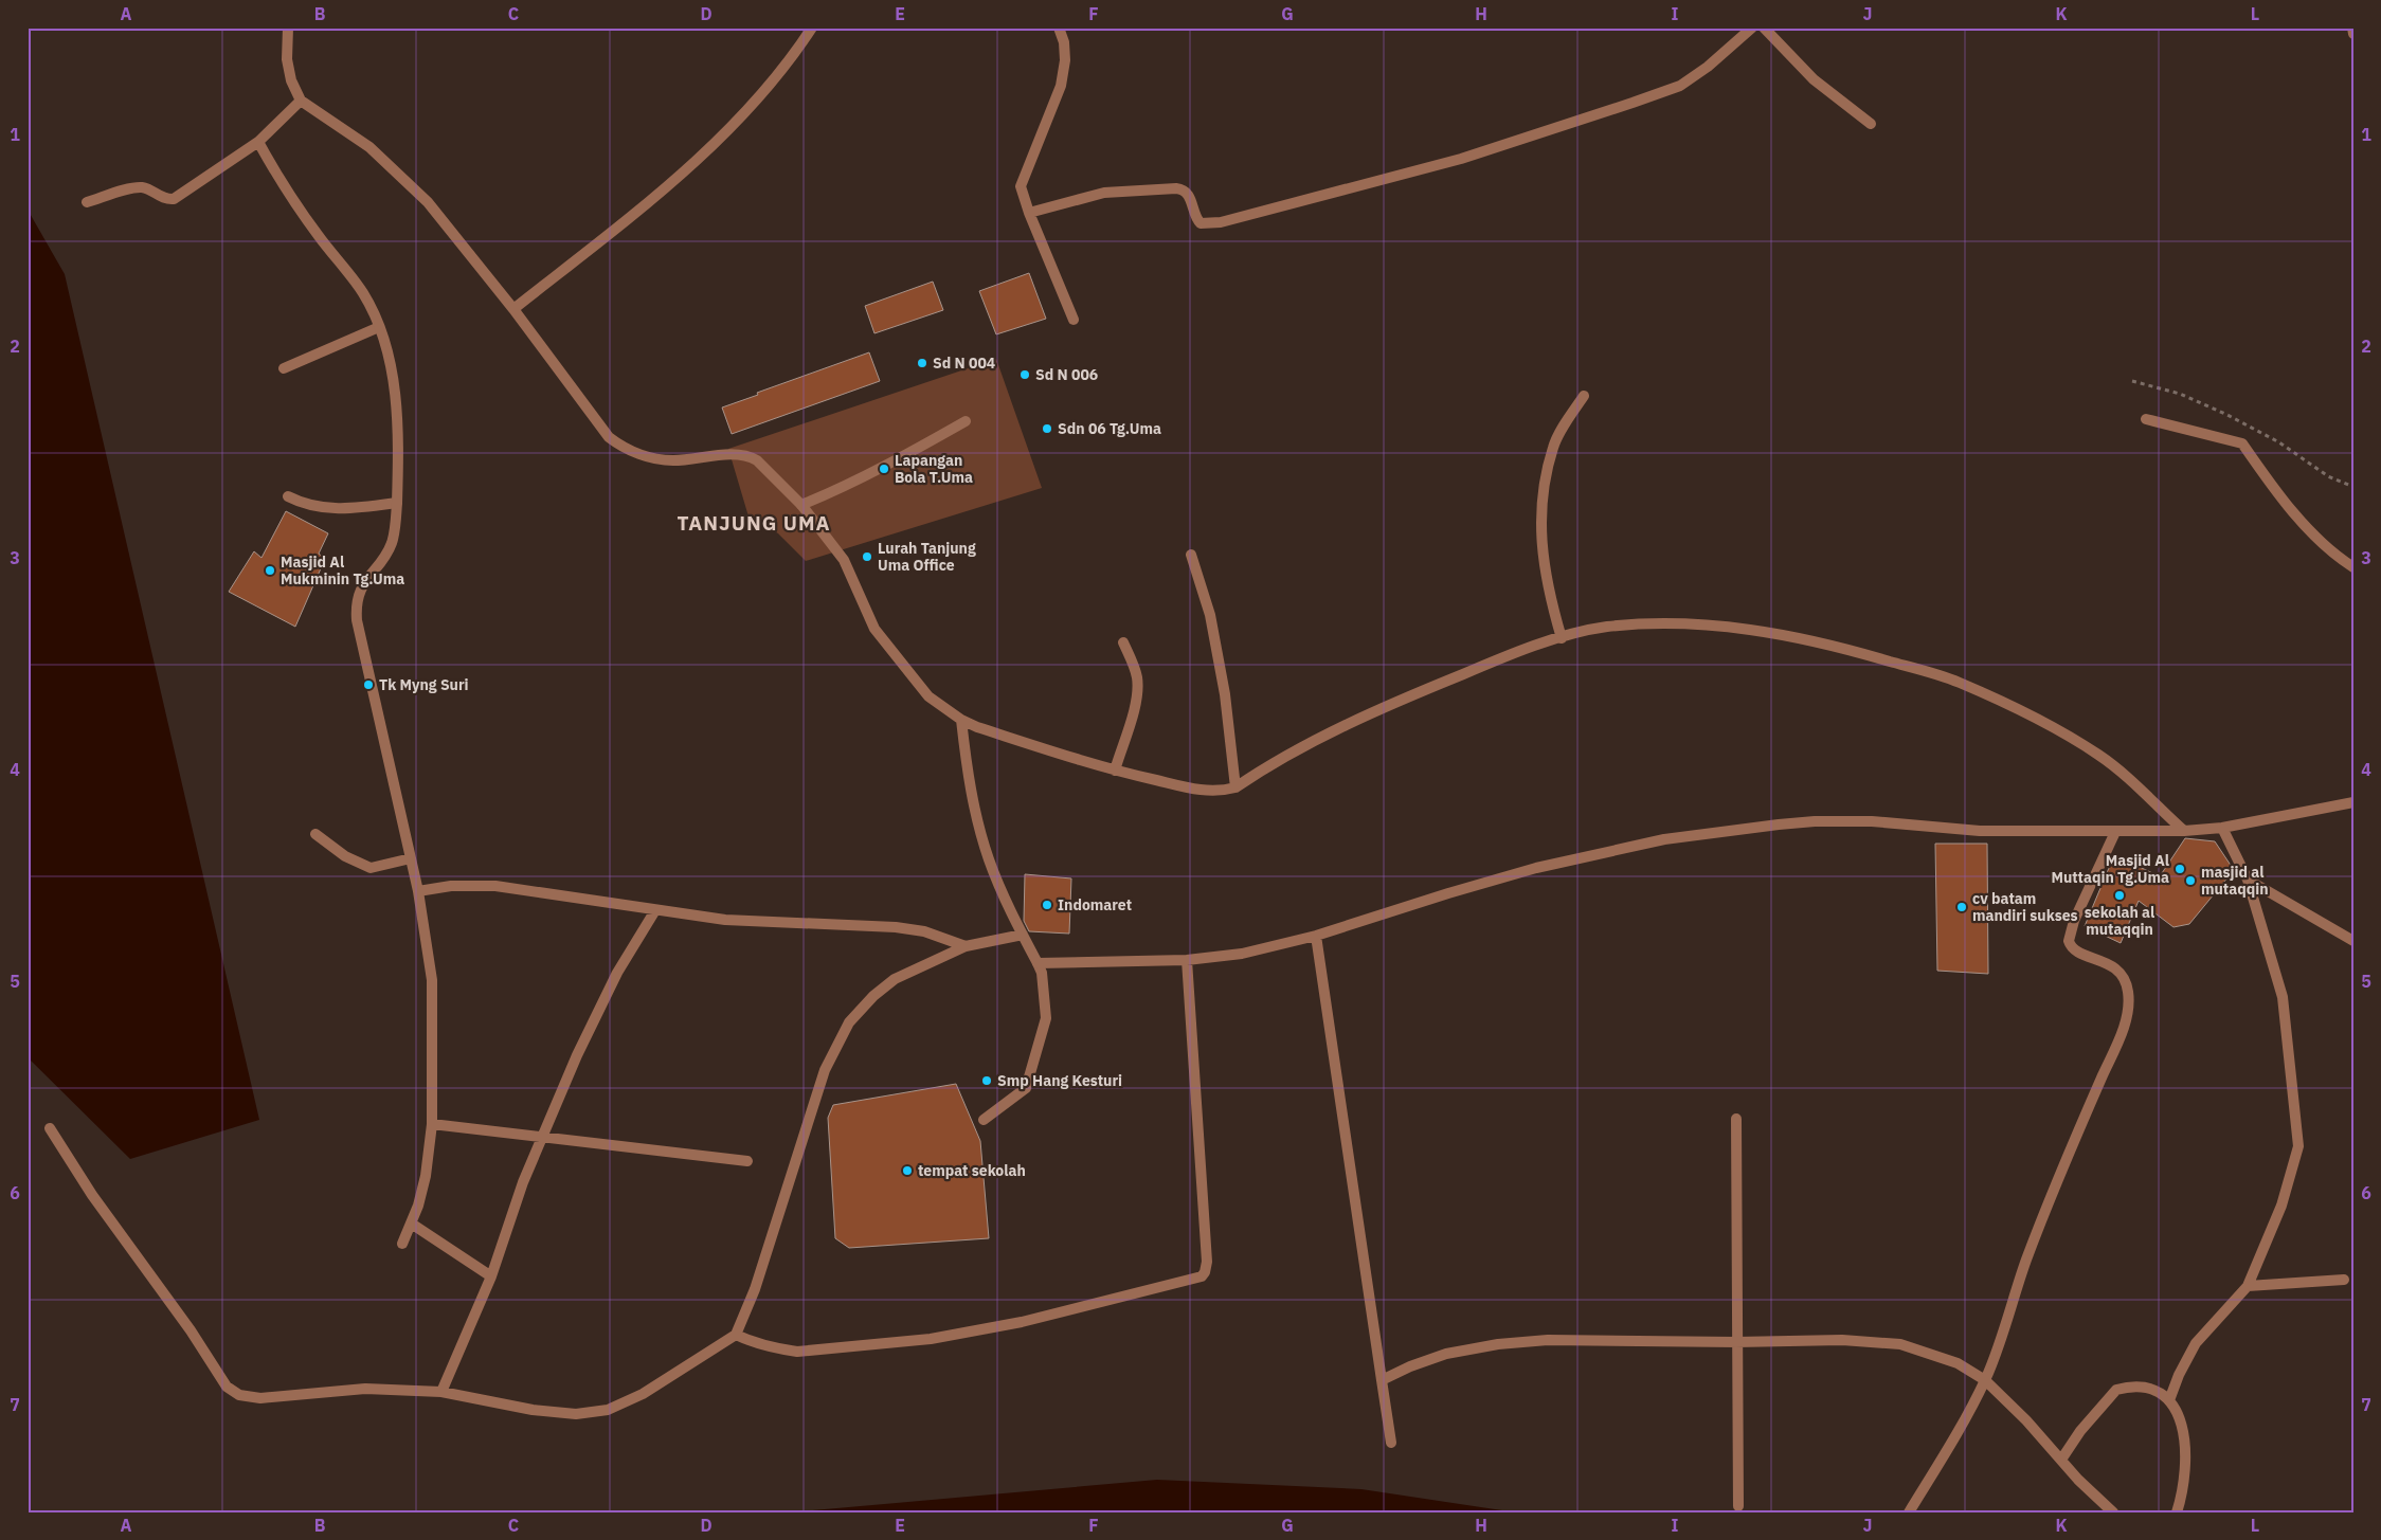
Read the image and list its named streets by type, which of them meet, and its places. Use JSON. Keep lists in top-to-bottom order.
{
  "districts": ["TANJUNG UMA"],
  "places": [
    "Sd N 004",
    "Sd N 006",
    "Sdn 06 Tg.Uma",
    "Lapangan Bola T.Uma",
    "Lurah Tanjung Uma Office",
    "Masjid Al Mukminin Tg.Uma",
    "Tk Myng Suri",
    "Masjid Al Muttaqin Tg.Uma",
    "masjid al mutaqqin",
    "sekolah al mutaqqin",
    "Indomaret",
    "cv batam mandiri sukses",
    "Smp Hang Kesturi",
    "tempat sekolah"
  ],
  "grid": {
    "columns": [
      "A",
      "B",
      "C",
      "D",
      "E",
      "F",
      "G",
      "H",
      "I",
      "J",
      "K",
      "L"
    ],
    "rows": [
      "1",
      "2",
      "3",
      "4",
      "5",
      "6",
      "7"
    ]
  }
}
